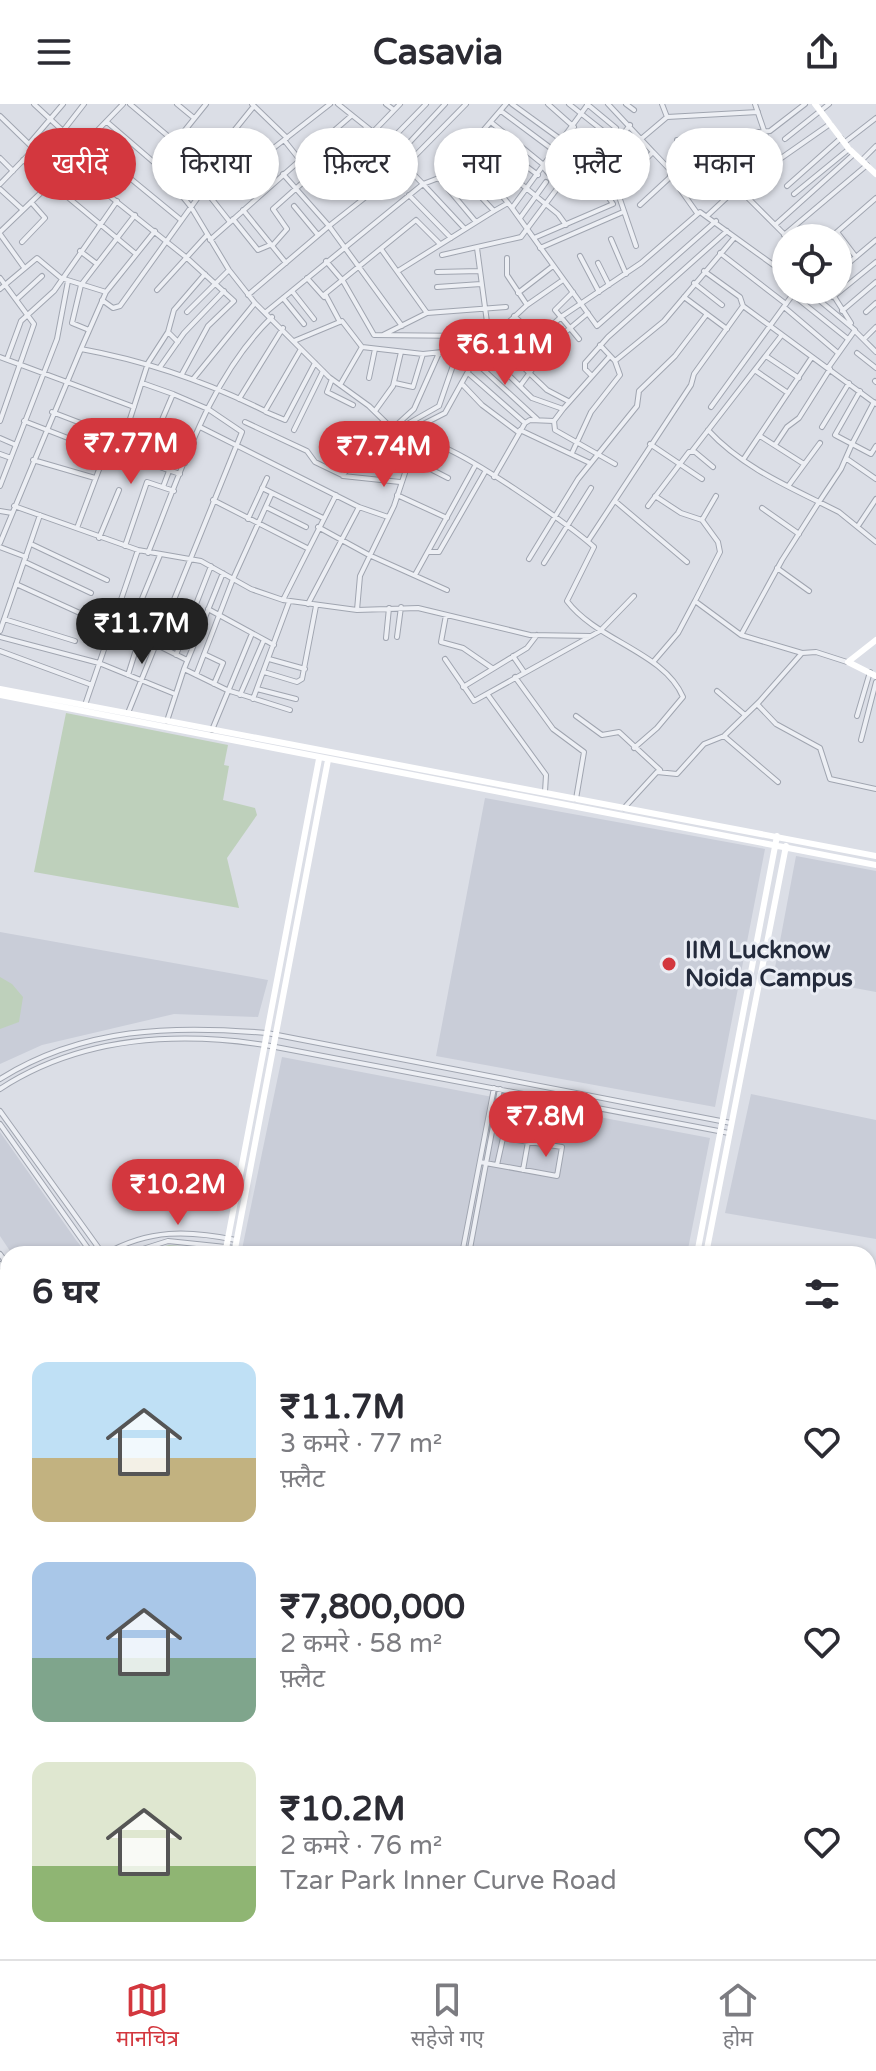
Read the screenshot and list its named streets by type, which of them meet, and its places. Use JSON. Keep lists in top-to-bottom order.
{
  "places": ["IIM Lucknow Noida Campus"],
  "page": {
    "header": "Casavia",
    "chip": [
      "खरीदें",
      "किराया",
      "फ़िल्टर",
      "नया",
      "फ़्लैट",
      "मकान"
    ],
    "price": [
      "₹6.11M",
      "₹7.77M",
      "₹7.74M",
      "₹11.7M",
      "₹7.8M",
      "₹10.2M"
    ],
    "heading": "6 घर",
    "list": [
      {
        "name": "₹11.7M",
        "note": "3 कमरे · 77 m² · फ़्लैट"
      },
      {
        "name": "₹7,800,000",
        "note": "2 कमरे · 58 m² · फ़्लैट"
      },
      {
        "name": "₹10.2M",
        "note": "2 कमरे · 76 m² · Tzar Park Inner Curve Road"
      }
    ],
    "tabs": ["मानचित्र", "सहेजे गए", "होम"]
  }
}
